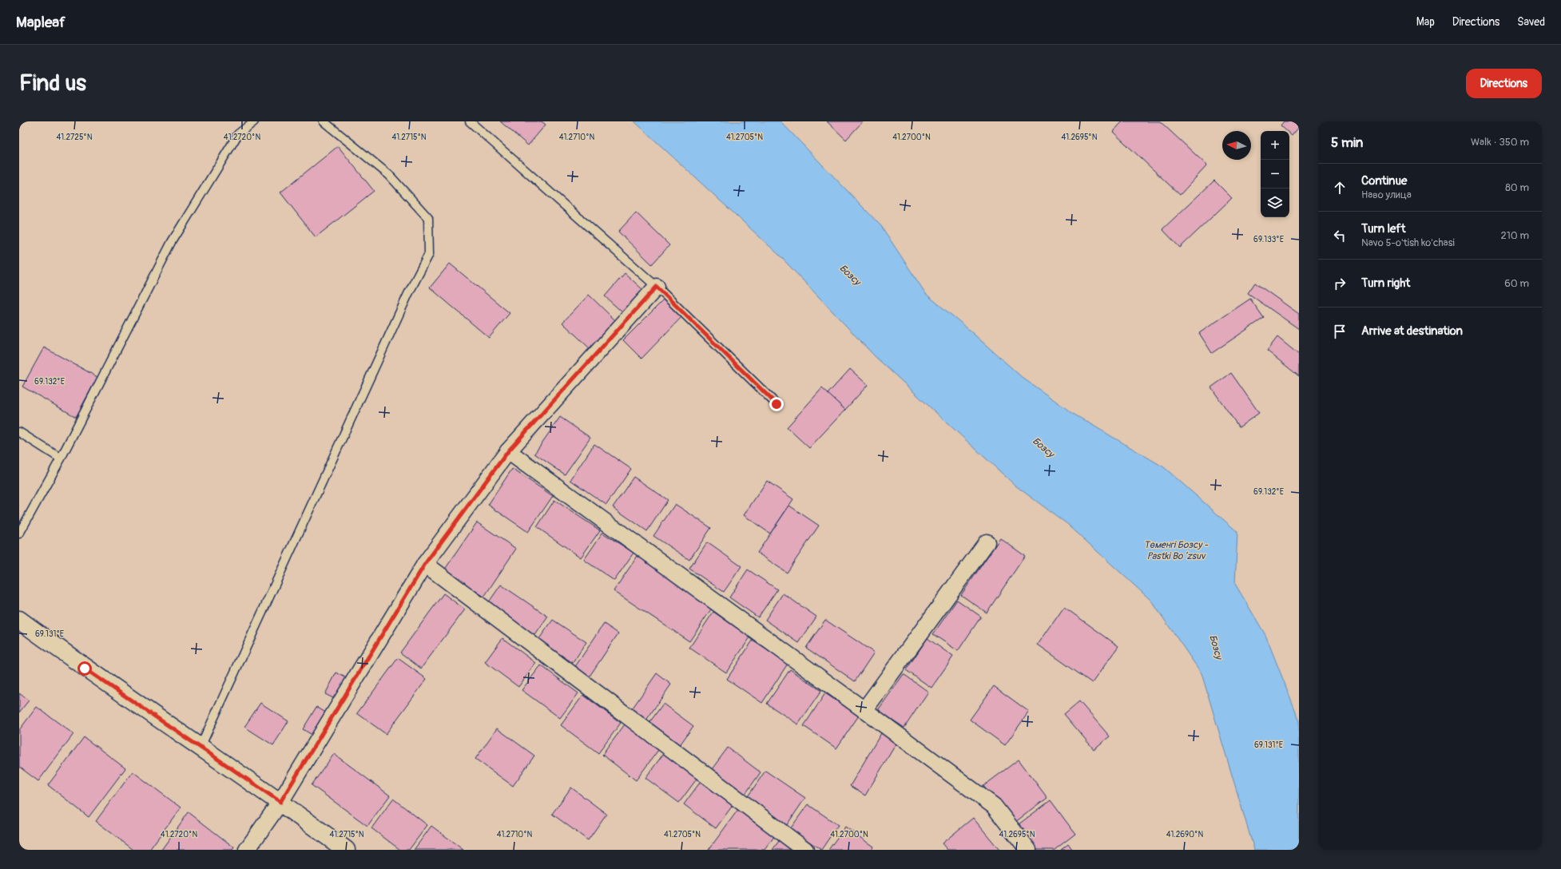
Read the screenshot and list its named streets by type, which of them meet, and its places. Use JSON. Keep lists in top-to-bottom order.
{
  "water": ["Бозсу", "Төменгі Бозсу - Pastki Boʻzsuv"],
  "north": "left",
  "page": {
    "header": "Mapleaf",
    "nav": ["Map", "Directions", "Saved"],
    "buttons": "Directions",
    "title": "Find us",
    "heading": ["5 min", "Walk · 350 m"],
    "map_buttons": ["+", "−"],
    "list": [
      ["Continue", "Наво улица", "80 m"],
      ["Turn left", "Navo 5-o'tish ko'chasi", "210 m"],
      ["Turn right", "60 m"],
      "Arrive at destination"
    ]
  },
  "coordinates": [
    "41.2725°N",
    "41.2720°N",
    "41.2715°N",
    "41.2700°N",
    "41.2695°N",
    "41.2710°N",
    "41.2705°N",
    "69.133°E",
    "69.132°E",
    "69.131°E",
    "41.2690°N"
  ]
}
